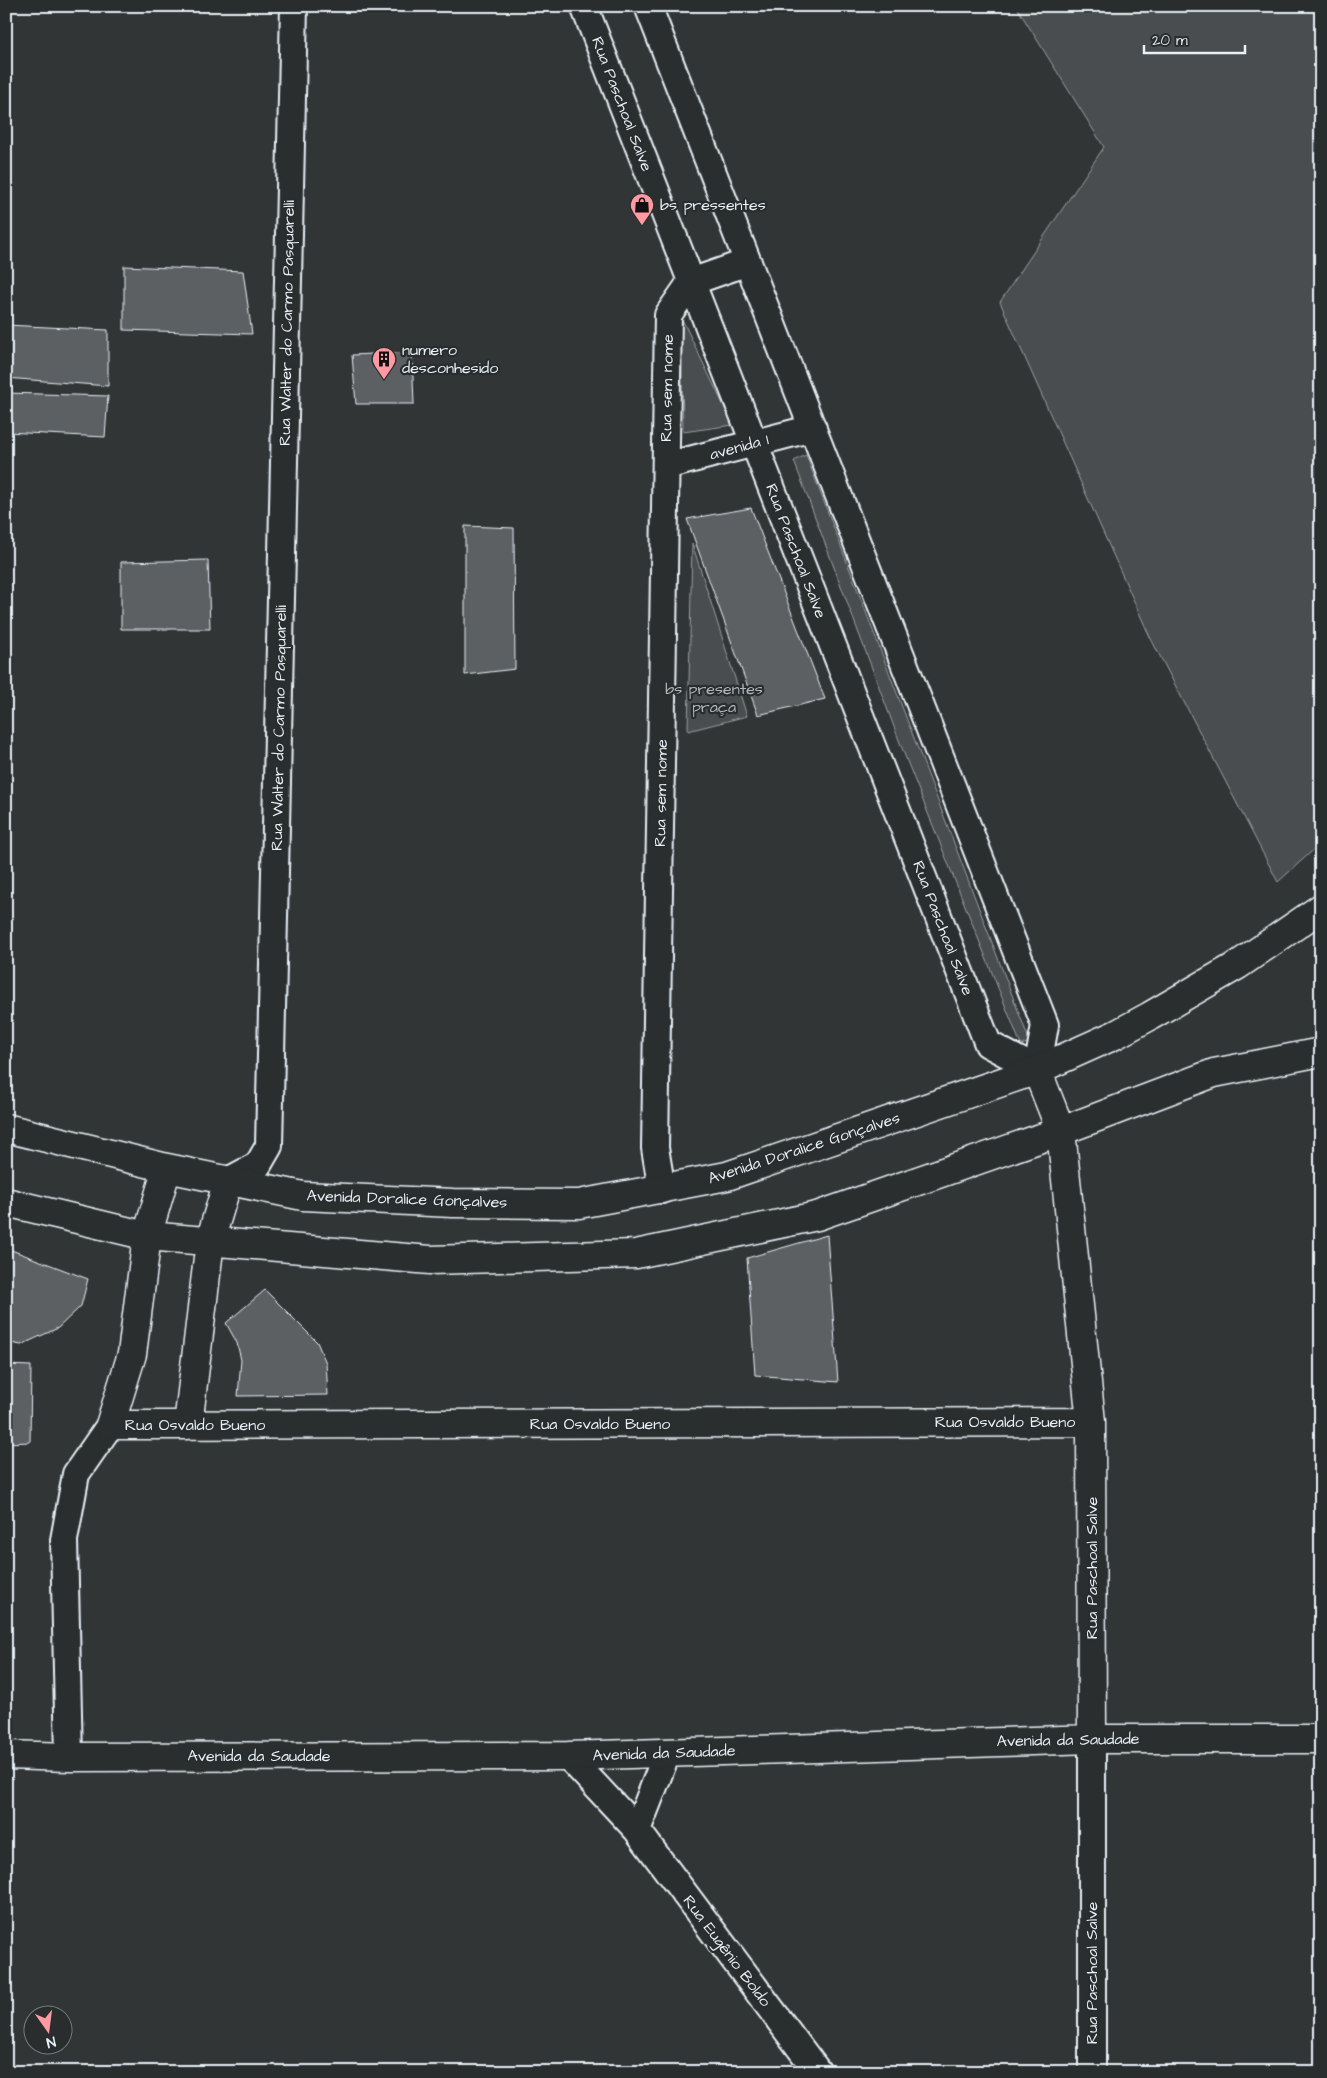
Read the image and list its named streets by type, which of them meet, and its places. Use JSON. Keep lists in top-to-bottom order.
{
  "streets": {
    "street": [
      "Rua Paschoal Salve",
      "Rua Walter do Carmo Pasquarelli",
      "Rua sem nome",
      "avenida 1",
      "Avenida Doralice Gonçalves",
      "Rua Osvaldo Bueno",
      "Avenida da Saudade",
      "Rua Eugênio Boldo"
    ]
  },
  "crossings": [
    ["Rua Paschoal Salve", "Rua sem nome"],
    ["Rua Paschoal Salve", "avenida 1"],
    ["Rua Paschoal Salve", "Avenida Doralice Gonçalves"],
    ["Rua Paschoal Salve", "Rua Osvaldo Bueno"],
    ["Rua Paschoal Salve", "Avenida da Saudade"],
    ["Rua Walter do Carmo Pasquarelli", "Avenida Doralice Gonçalves"],
    ["Rua sem nome", "avenida 1"],
    ["Rua sem nome", "Avenida Doralice Gonçalves"],
    ["Avenida da Saudade", "Rua Eugênio Boldo"]
  ],
  "parks": ["bs presentes praça"],
  "places": {
    "shop": ["bs pressentes"],
    "building": ["numero desconhesido"]
  },
  "scale_bar": "20 m",
  "north": "bottom"
}
